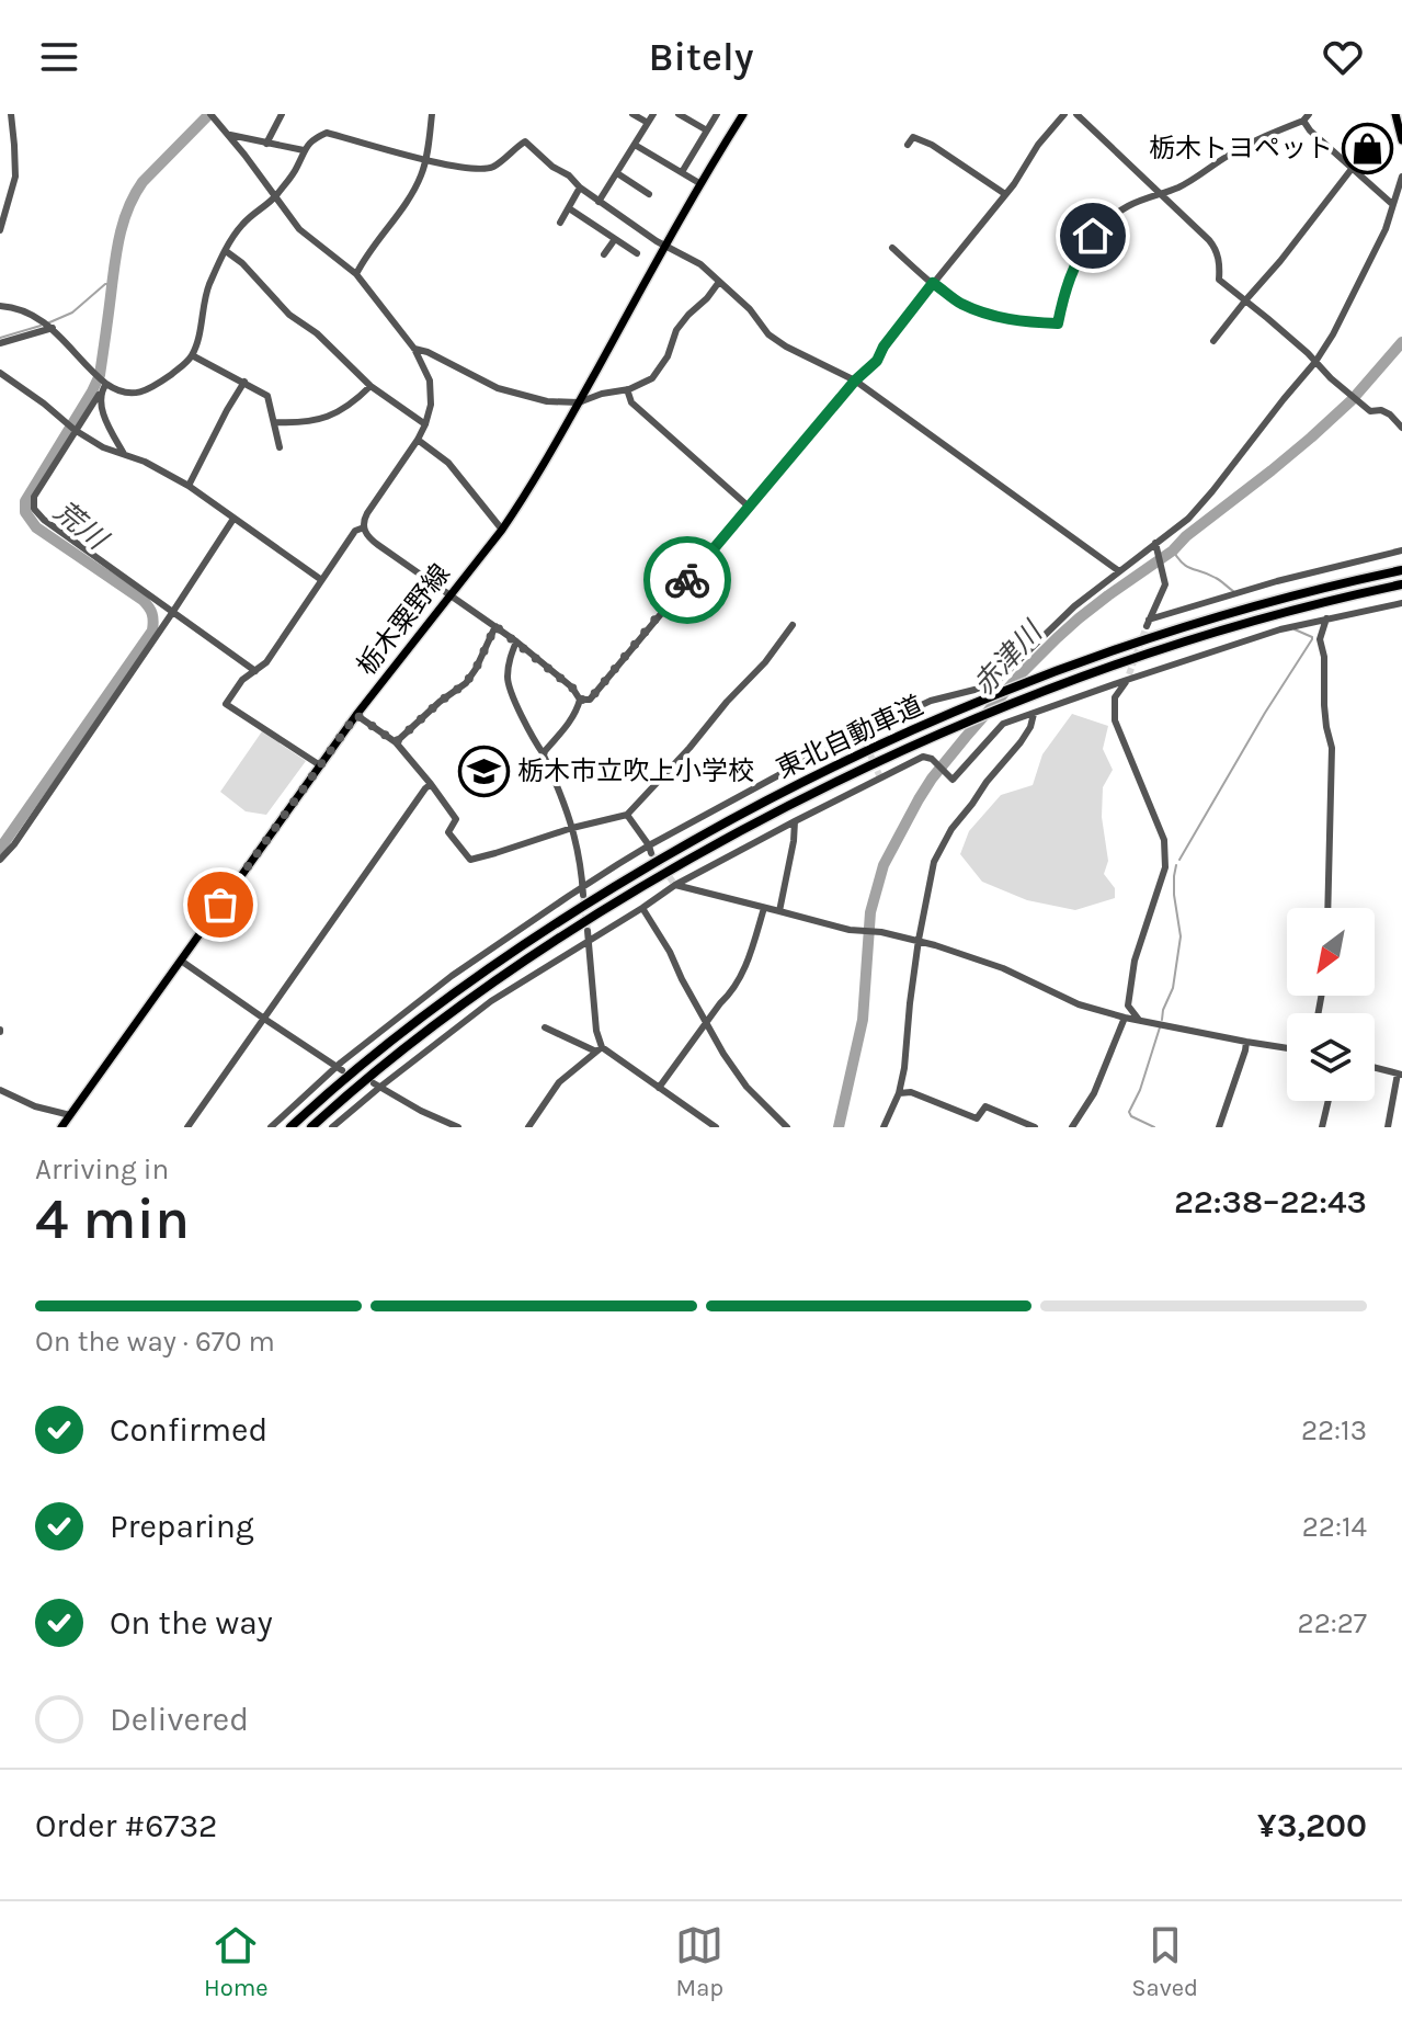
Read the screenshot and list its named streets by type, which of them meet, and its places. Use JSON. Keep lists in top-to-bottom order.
{
  "streets": {
    "highway": ["東北自動車道"],
    "main road": ["栃木粟野線"]
  },
  "water": ["荒川", "赤津川"],
  "places": {
    "shop": ["栃木トヨペット"],
    "school or university": ["栃木市立吹上小学校"]
  },
  "north": "bottom left",
  "page": {
    "header": "Bitely",
    "heading": ["4 min", "Arriving in", "22:38–22:43"],
    "panel": ["Order #6732", "¥3,200"],
    "bar": "On the way · 670 m",
    "list": [
      ["Confirmed", "22:13"],
      ["Preparing", "22:14"],
      ["On the way", "22:27"],
      "Delivered"
    ],
    "tabs": ["Home", "Map", "Saved"]
  }
}
